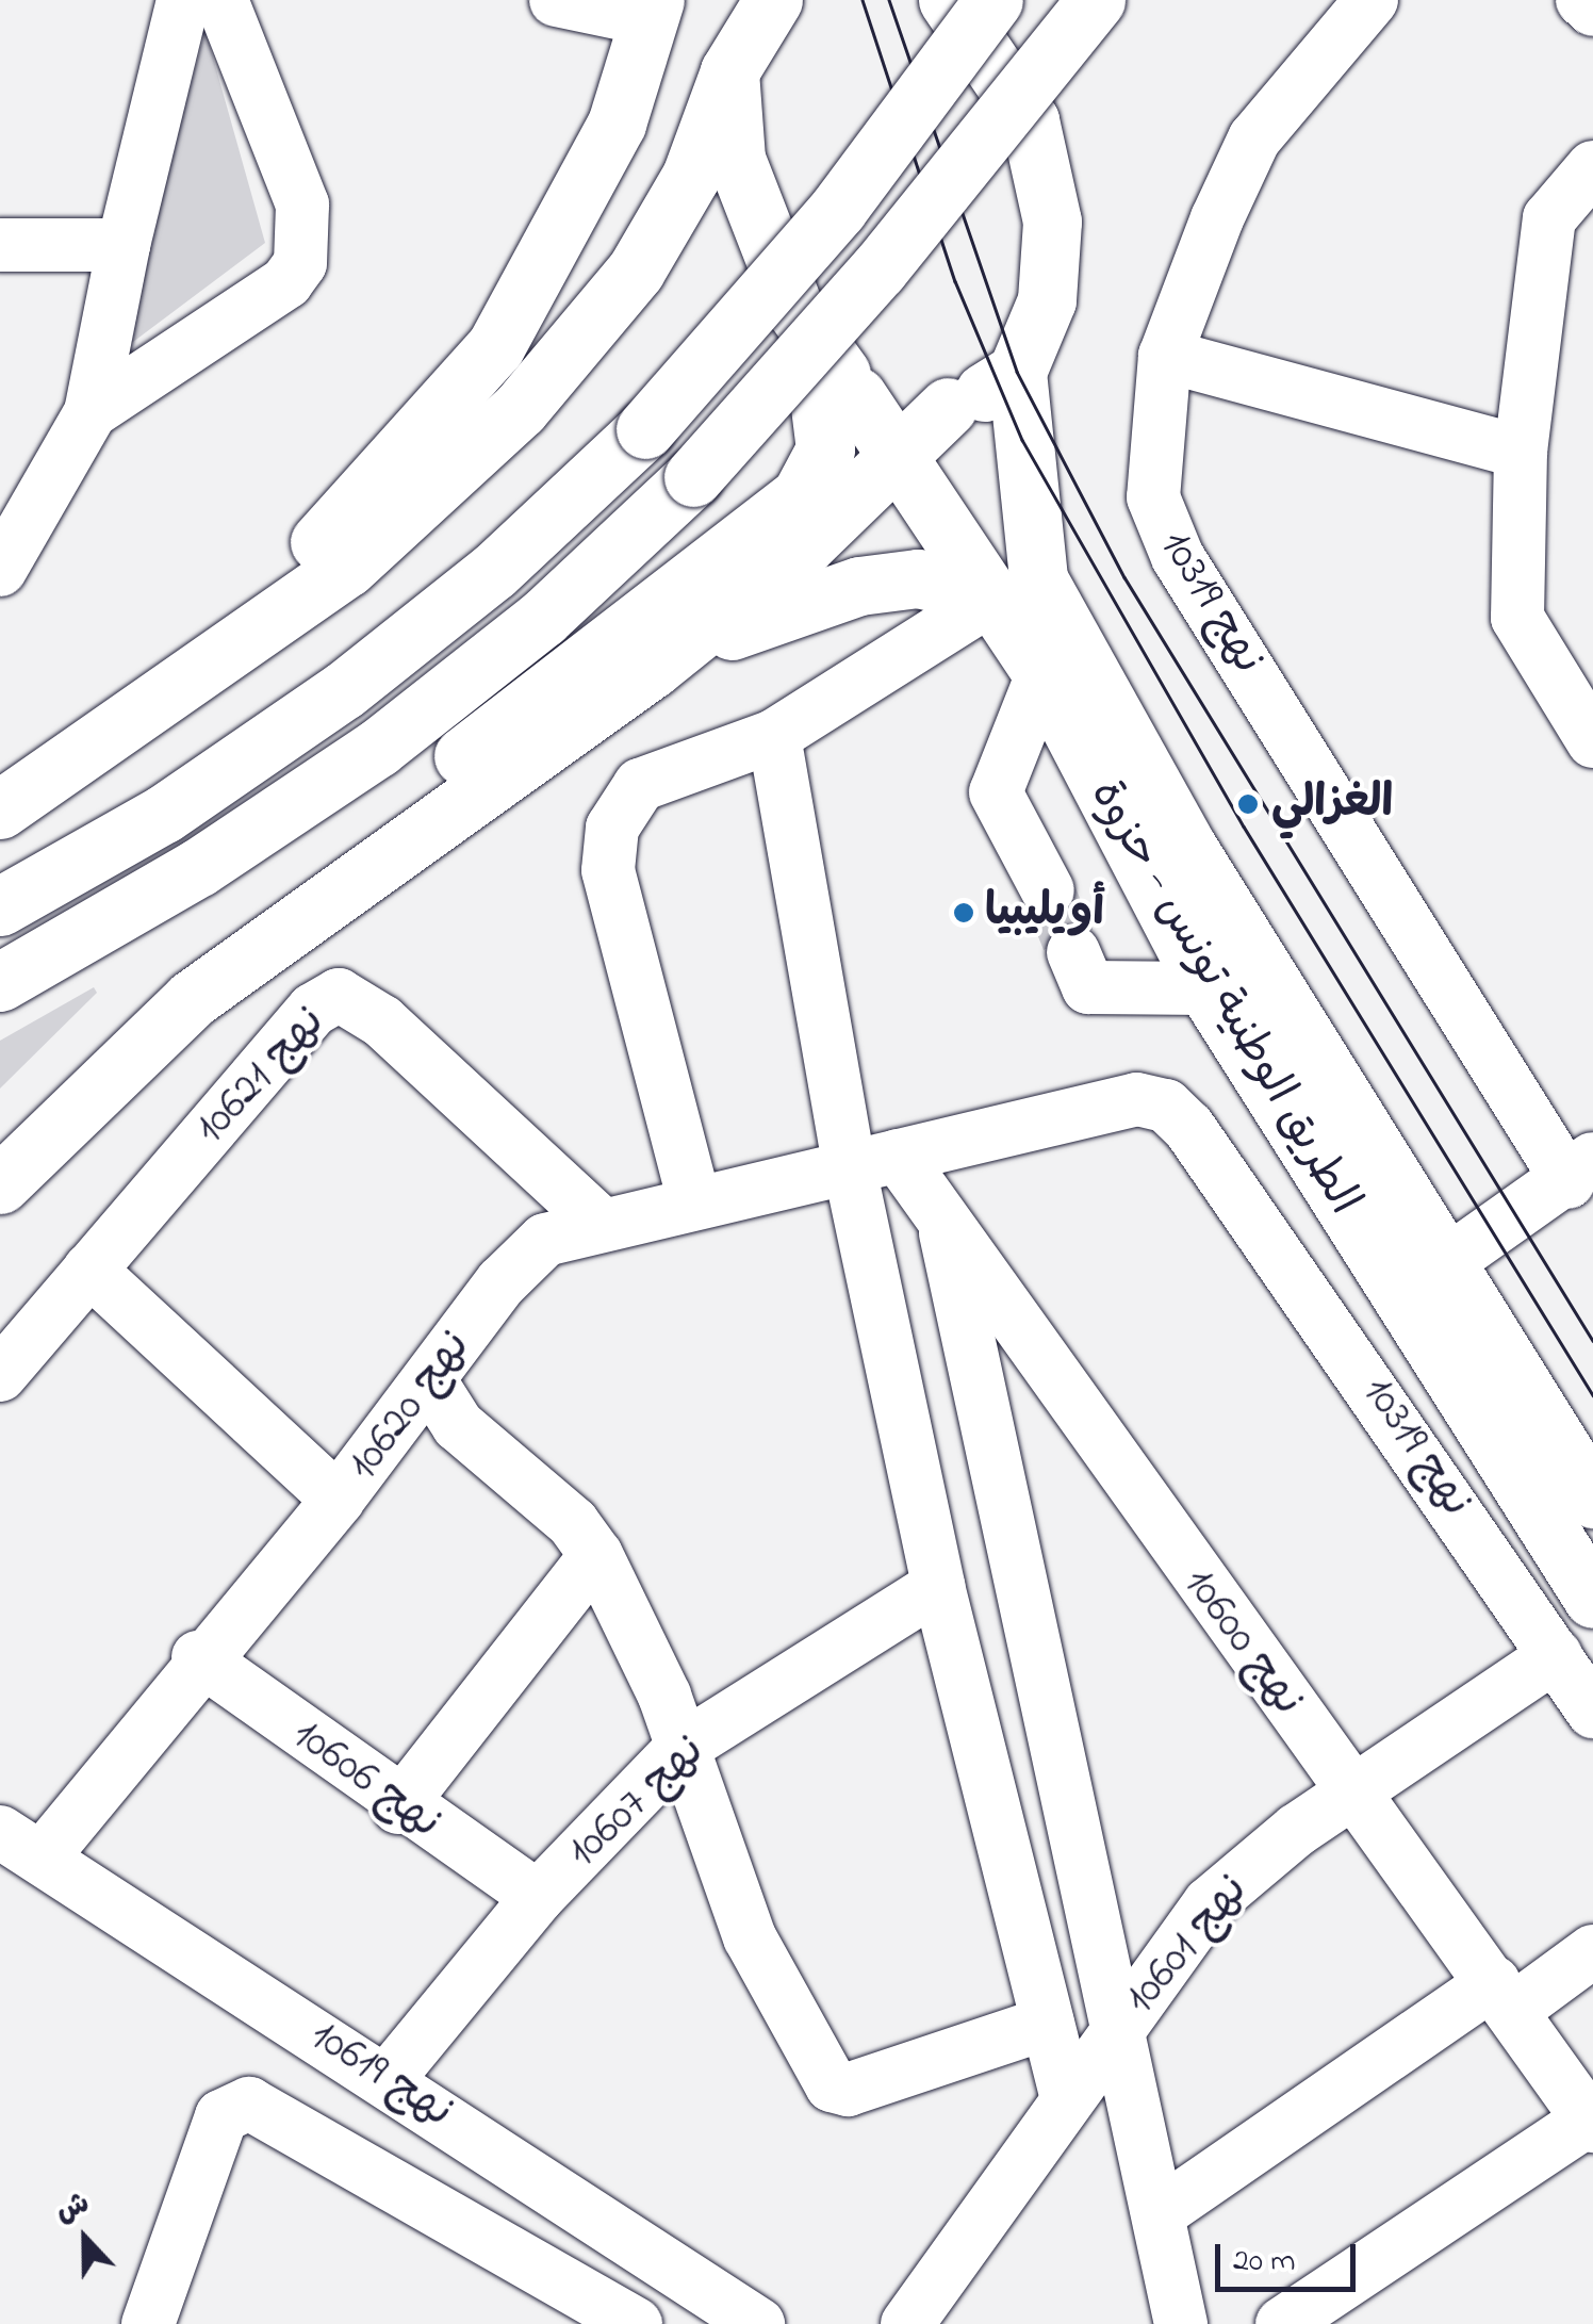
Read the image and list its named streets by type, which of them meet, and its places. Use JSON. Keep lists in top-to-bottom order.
{
  "streets": {
    "highway": ["الطريق الوطنية تونس - حزوة"],
    "street": [
      "نهج 10319",
      "نهج 10621",
      "نهج 10620",
      "نهج 10600",
      "نهج 10606",
      "نهج 10607",
      "نهج 10601",
      "نهج 10619"
    ]
  },
  "crossings": [
    ["نهج 10319", "نهج 10620"],
    ["نهج 10319", "نهج 10600"],
    ["نهج 10319", "نهج 10601"],
    ["نهج 10621", "نهج 10620"],
    ["نهج 10620", "نهج 10600"],
    ["نهج 10620", "نهج 10606"],
    ["نهج 10620", "نهج 10619"],
    ["نهج 10600", "نهج 10601"],
    ["نهج 10606", "نهج 10607"],
    ["نهج 10607", "نهج 10619"]
  ],
  "places": ["الغزالي", "أويليبيا"],
  "scale_bar": "20 m",
  "north": "top"
}
